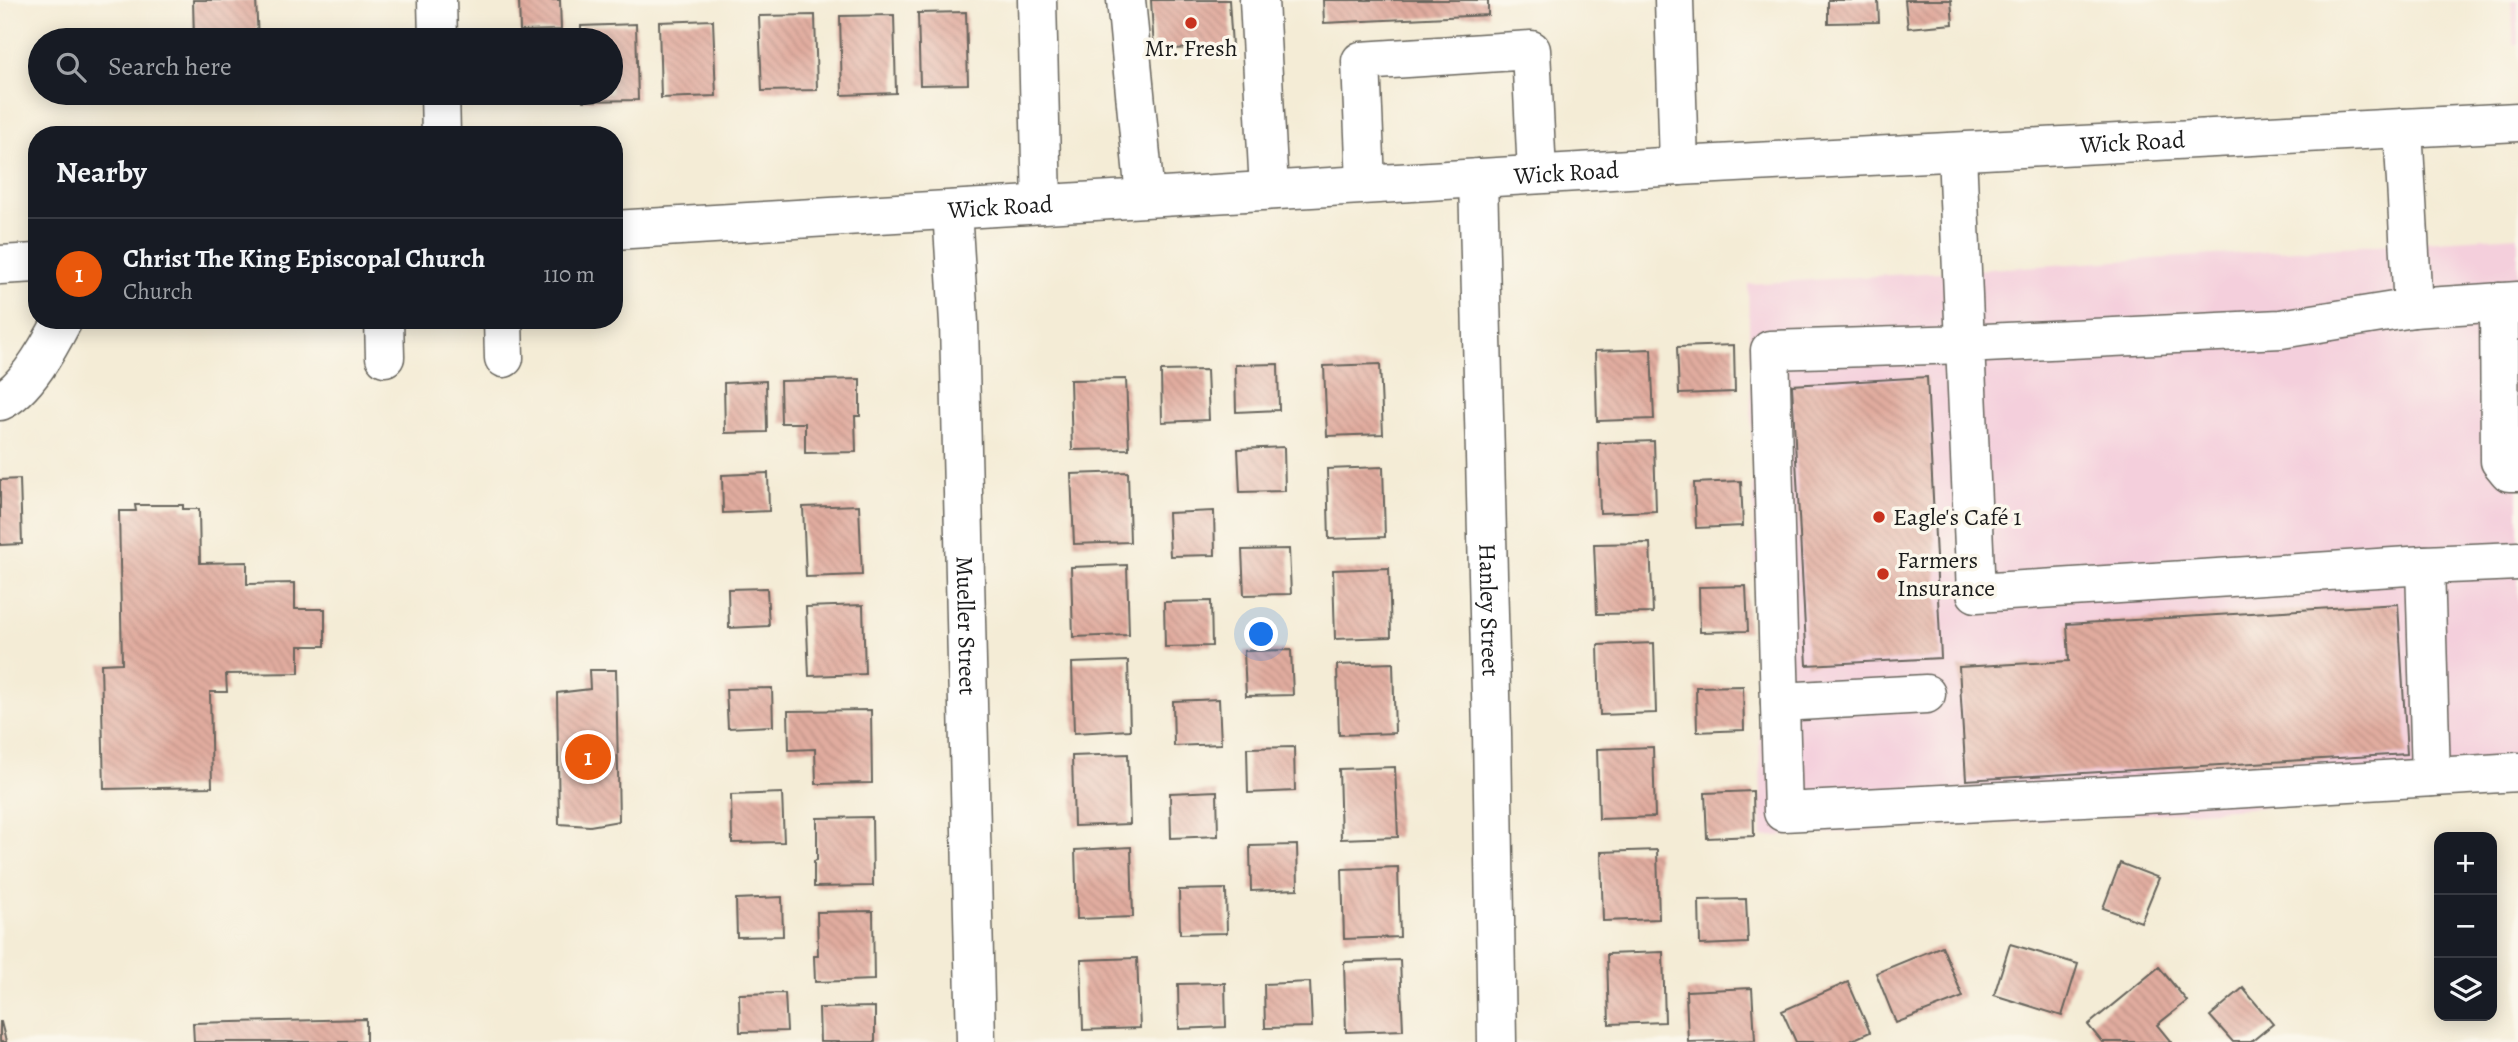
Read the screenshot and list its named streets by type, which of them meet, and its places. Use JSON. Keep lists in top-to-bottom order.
{
  "streets": {
    "street": ["Wick Road", "Hanley Street", "Mueller Street"]
  },
  "crossings": [
    ["Wick Road", "Hanley Street"],
    ["Wick Road", "Mueller Street"]
  ],
  "places": ["Mr. Fresh", "Eagle's Café 1", "Farmers Insurance"],
  "page": {
    "search": "Search here",
    "heading": "Nearby",
    "list": [
      {
        "mark": "1",
        "name": "Christ The King Episcopal Church",
        "note": "Church",
        "value": "110 m"
      }
    ],
    "pins": "1",
    "map_buttons": ["+", "−"]
  }
}
